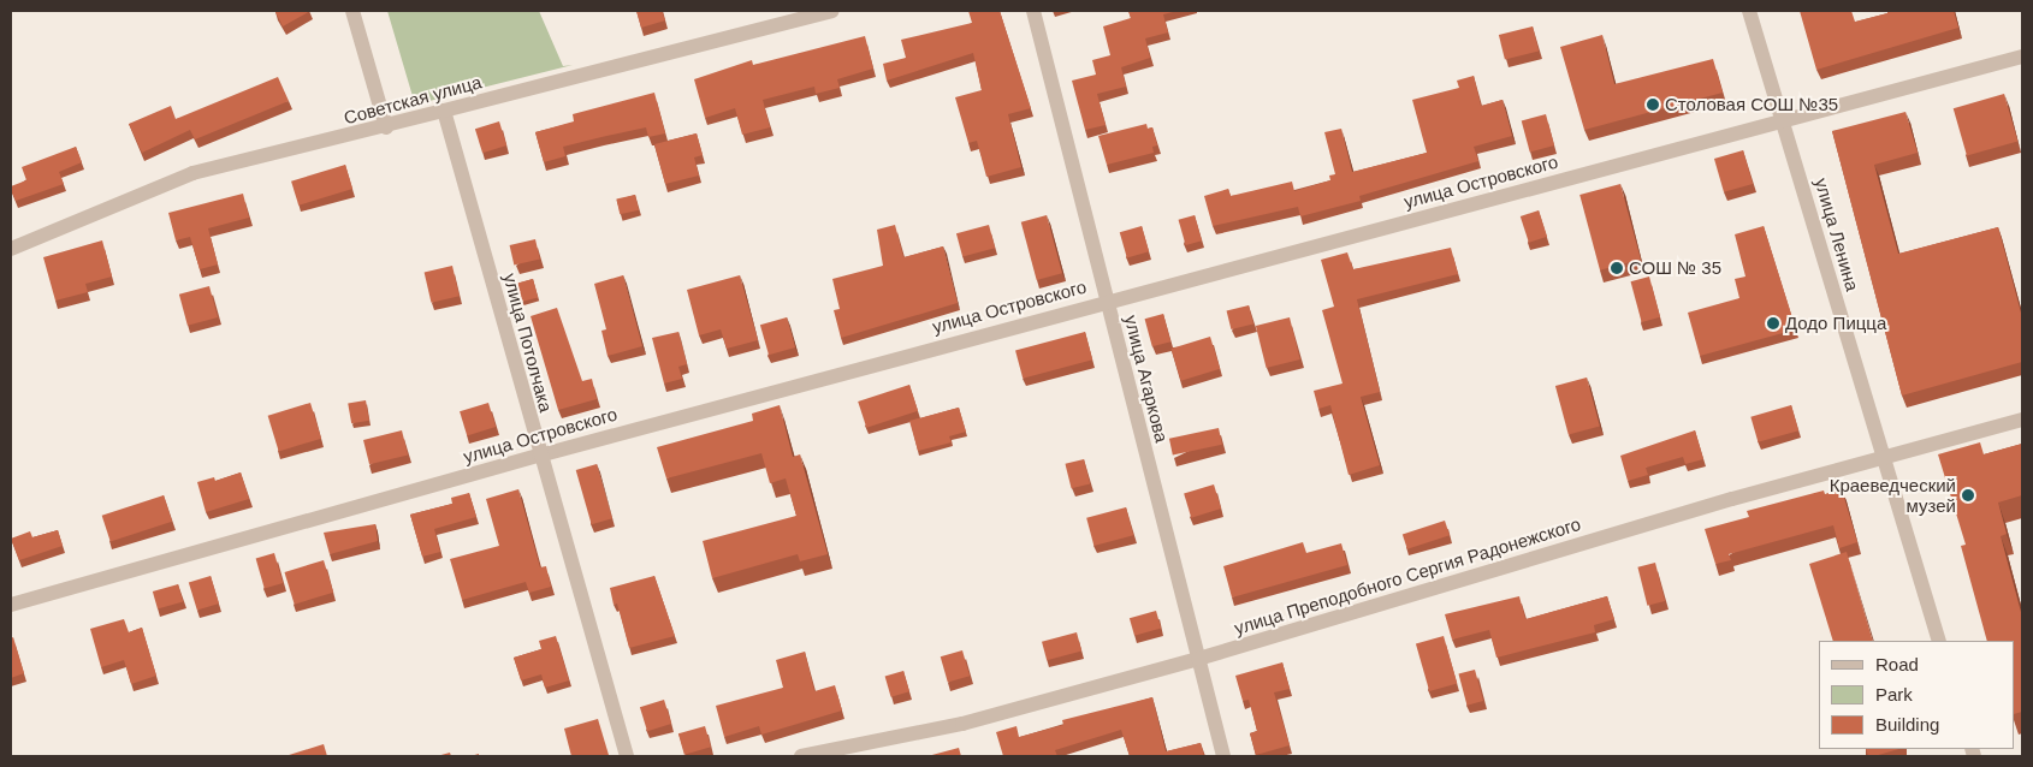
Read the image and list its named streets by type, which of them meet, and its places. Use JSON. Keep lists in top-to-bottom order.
{
  "streets": {
    "street": [
      "Советская улица",
      "улица Островского",
      "улица Ленина",
      "улица Потолчака",
      "улица Агаркова",
      "улица Преподобного Сергия Радонежского"
    ]
  },
  "crossings": [
    ["Советская улица", "улица Потолчака"],
    ["улица Островского", "улица Ленина"],
    ["улица Островского", "улица Потолчака"],
    ["улица Островского", "улица Агаркова"],
    ["улица Ленина", "улица Преподобного Сергия Радонежского"],
    ["улица Агаркова", "улица Преподобного Сергия Радонежского"]
  ],
  "places": [
    "Столовая СОШ №35",
    "СОШ № 35",
    "Додо Пицца",
    "Краеведческий музей"
  ],
  "legend": ["Road", "Park", "Building"]
}
